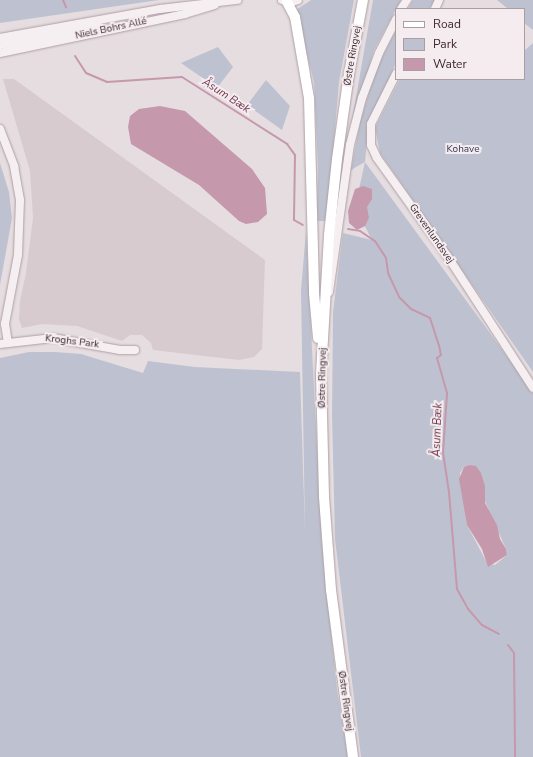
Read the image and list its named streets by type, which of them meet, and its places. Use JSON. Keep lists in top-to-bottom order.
{
  "streets": {
    "main road": ["Østre Ringvej"],
    "street": ["Niels Bohrs Allé", "Grevenlundsvej", "Kroghs Park"]
  },
  "water": ["Åsum Bæk"],
  "parks": ["Kohave"],
  "legend": ["Road", "Park", "Water"]
}
